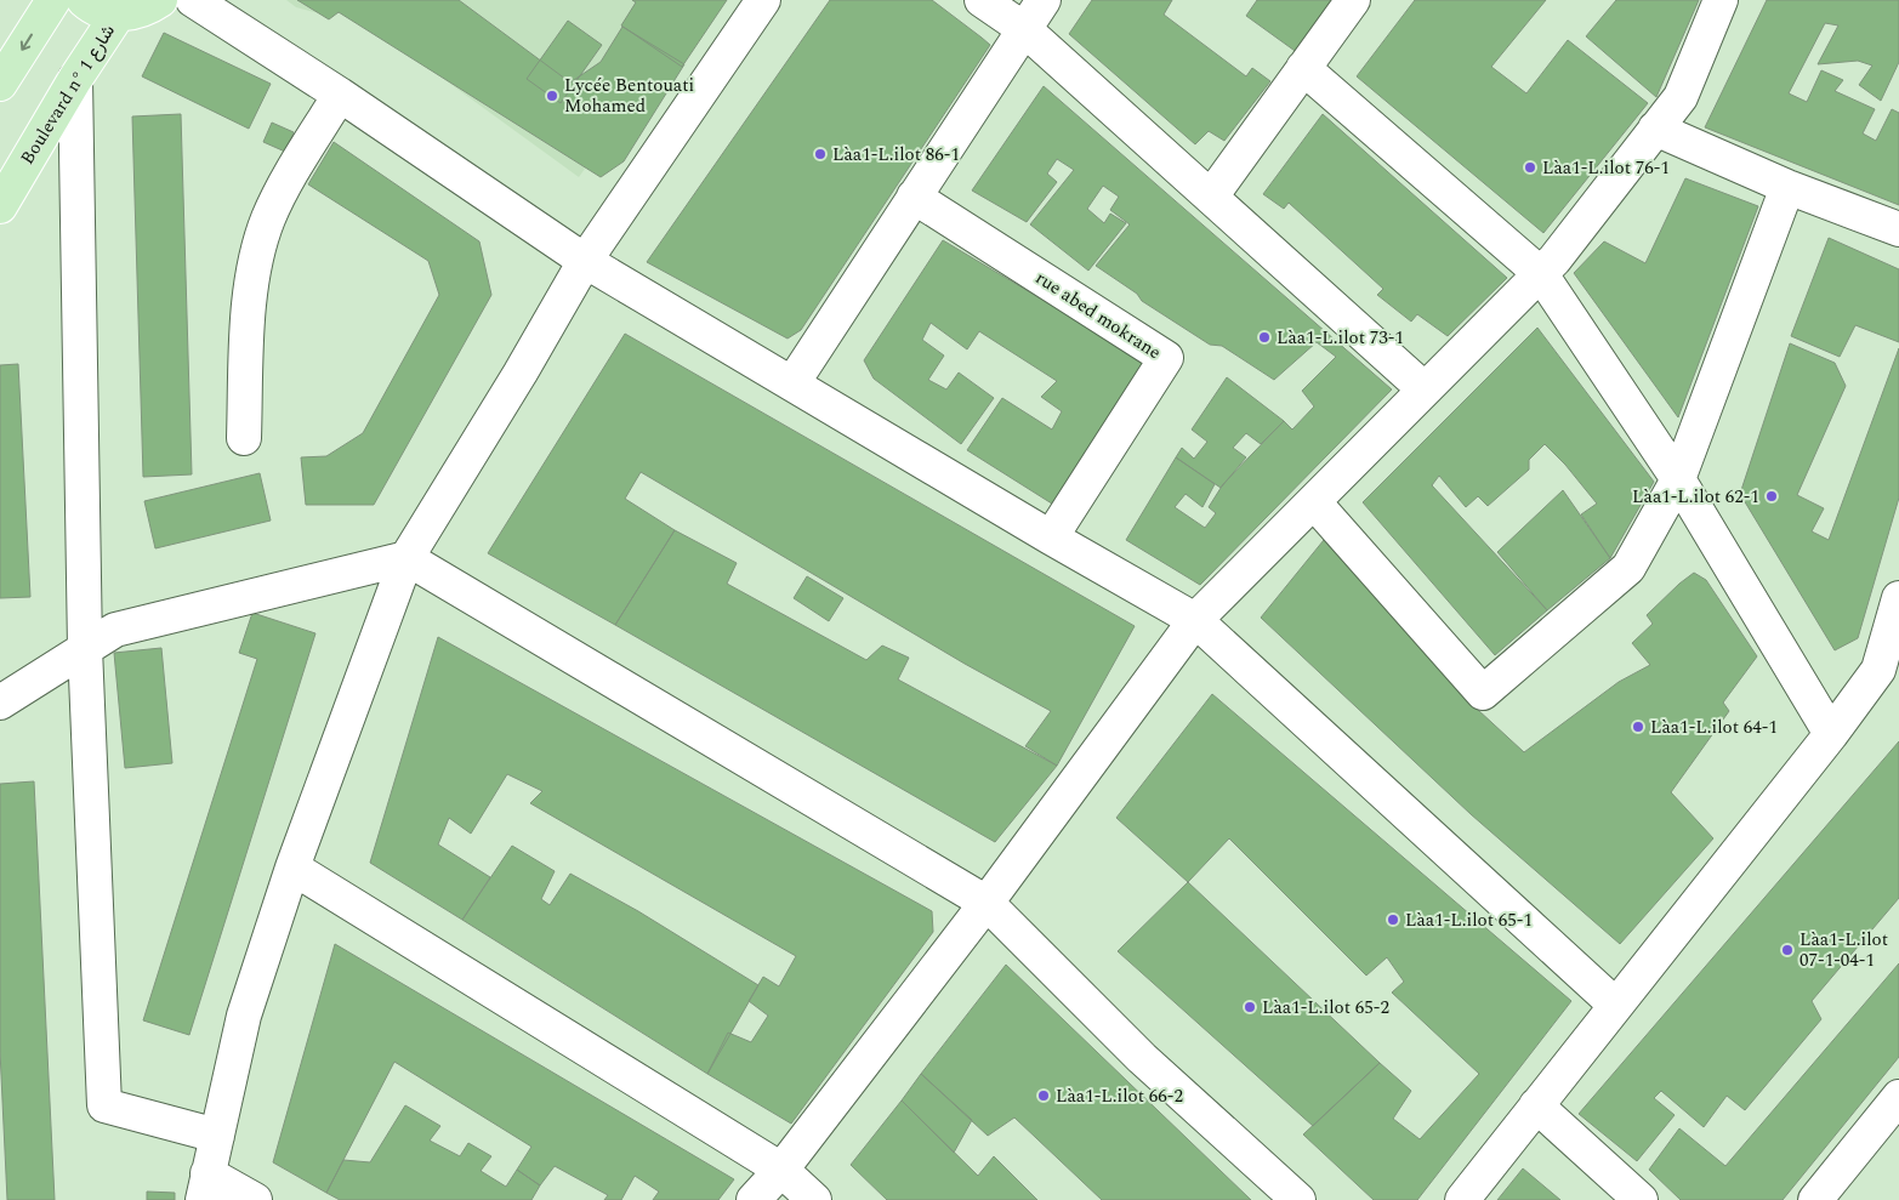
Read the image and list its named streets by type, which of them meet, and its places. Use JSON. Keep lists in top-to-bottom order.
{
  "streets": {
    "main road": ["Boulevard n° شارع 1"],
    "street": ["rue abed mokrane"]
  },
  "places": [
    "Lycée Bentouati Mohamed",
    "Làa1-L.ilot 86-1",
    "Làa1-L.ilot 76-1",
    "Làa1-L.ilot 73-1",
    "Làa1-L.ilot 62-1",
    "Làa1-L.ilot 64-1",
    "Làa1-L.ilot 65-1",
    "Làa1-L.ilot 07-1-04-1",
    "Làa1-L.ilot 65-2",
    "Làa1-L.ilot 66-2"
  ]
}
